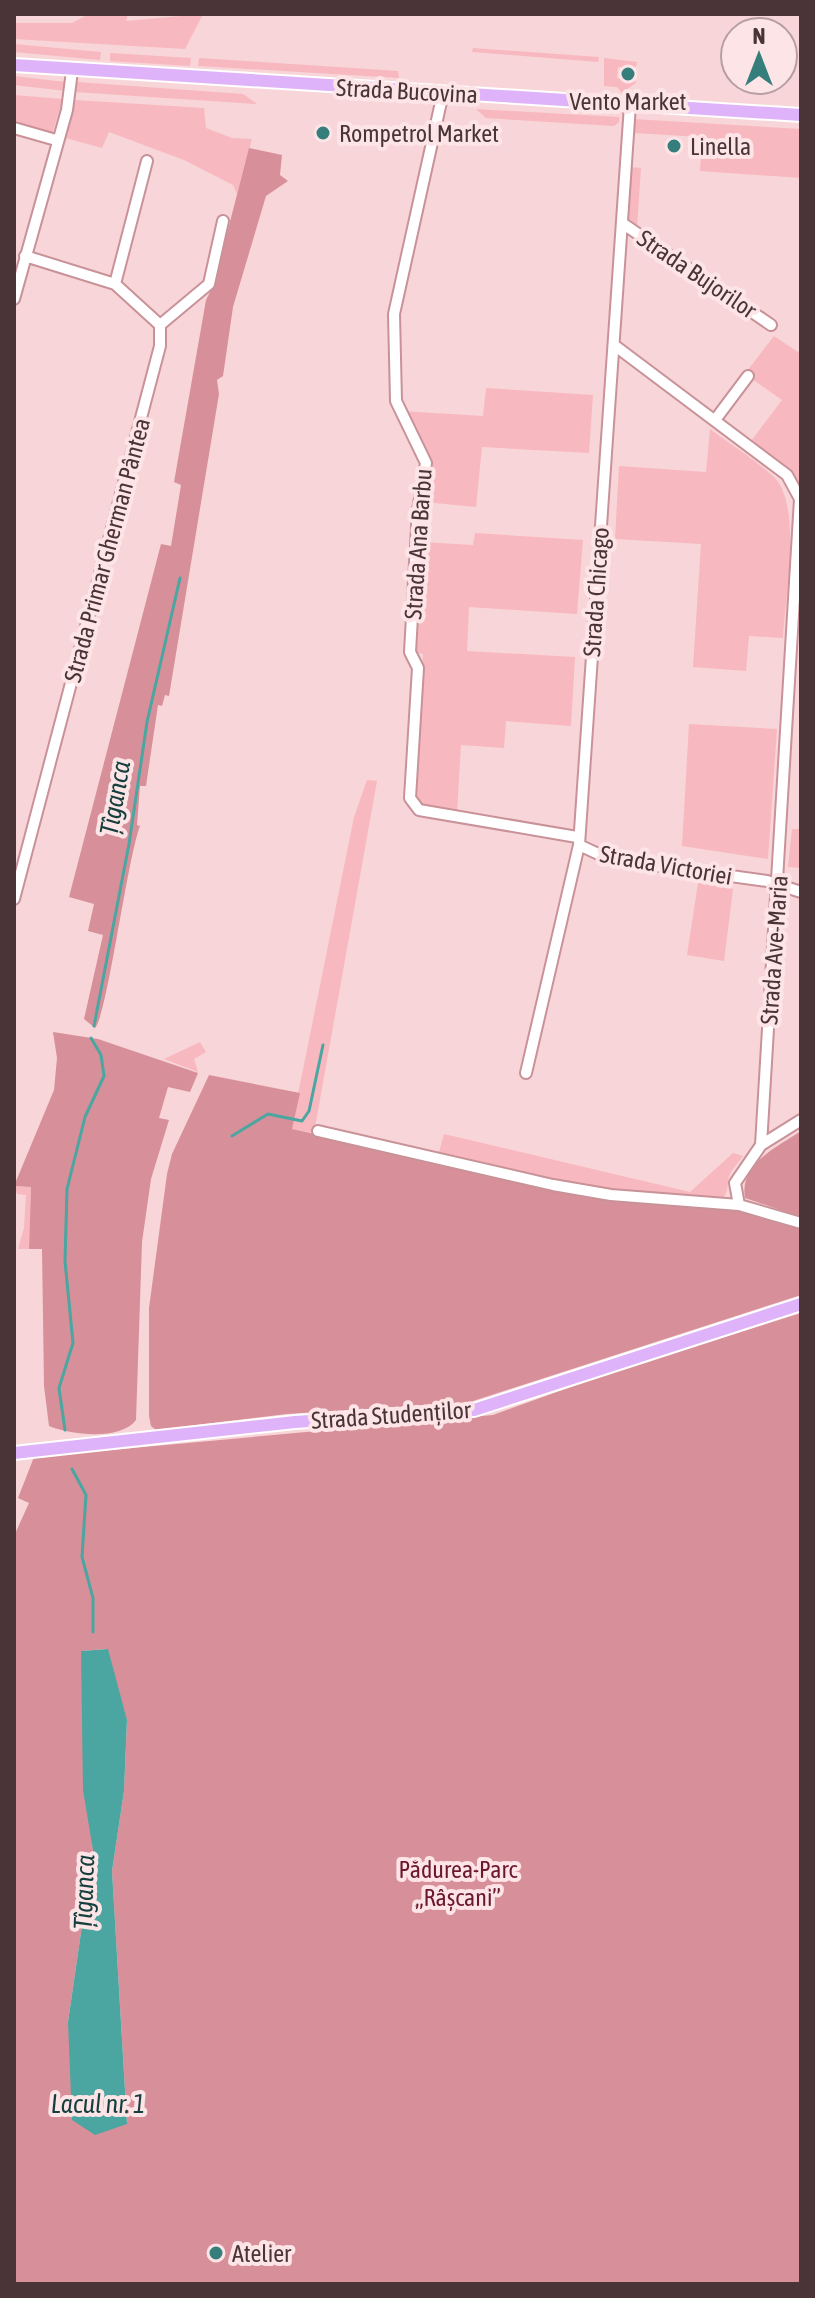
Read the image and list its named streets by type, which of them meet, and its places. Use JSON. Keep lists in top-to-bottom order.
{
  "streets": {
    "main road": ["Strada Bucovina", "Strada Studenților"],
    "street": [
      "Strada Bujorilor",
      "Strada Ana Barbu",
      "Strada Primar Gherman Pântea",
      "Strada Chicago",
      "Strada Victoriei",
      "Strada Ave-Maria"
    ]
  },
  "crossings": [
    ["Strada Bucovina", "Strada Ana Barbu"],
    ["Strada Bucovina", "Strada Chicago"],
    ["Strada Bujorilor", "Strada Chicago"],
    ["Strada Ana Barbu", "Strada Victoriei"],
    ["Strada Chicago", "Strada Victoriei"],
    ["Strada Chicago", "Strada Ave-Maria"],
    ["Strada Victoriei", "Strada Ave-Maria"]
  ],
  "water": ["Țîganca", "Lacul nr. 1"],
  "parks": ["Pădurea-Parc „Râșcani”"],
  "places": [
    "Vento Market",
    "Rompetrol Market",
    "Linella",
    "Atelier"
  ],
  "north": "top"
}
